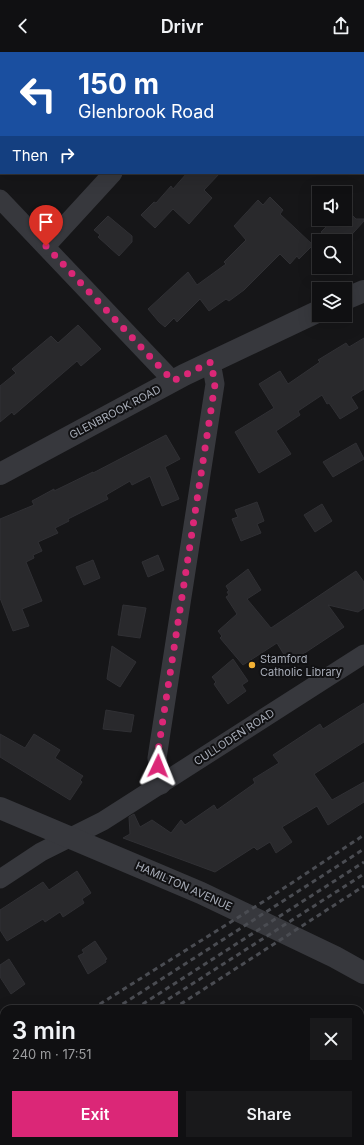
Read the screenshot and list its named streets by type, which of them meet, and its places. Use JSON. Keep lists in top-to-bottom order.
{
  "streets": {
    "street": ["GLENBROOK ROAD", "CULLODEN ROAD", "HAMILTON AVENUE"]
  },
  "crossings": [
    ["CULLODEN ROAD", "HAMILTON AVENUE"]
  ],
  "places": ["Stamford Catholic Library"],
  "page": {
    "header": "Drivr",
    "turn": ["150 m", "Glenbrook Road"],
    "then": "Then",
    "heading": ["3 min", "240 m · 17:51"],
    "buttons": ["Exit", "Share"]
  }
}
